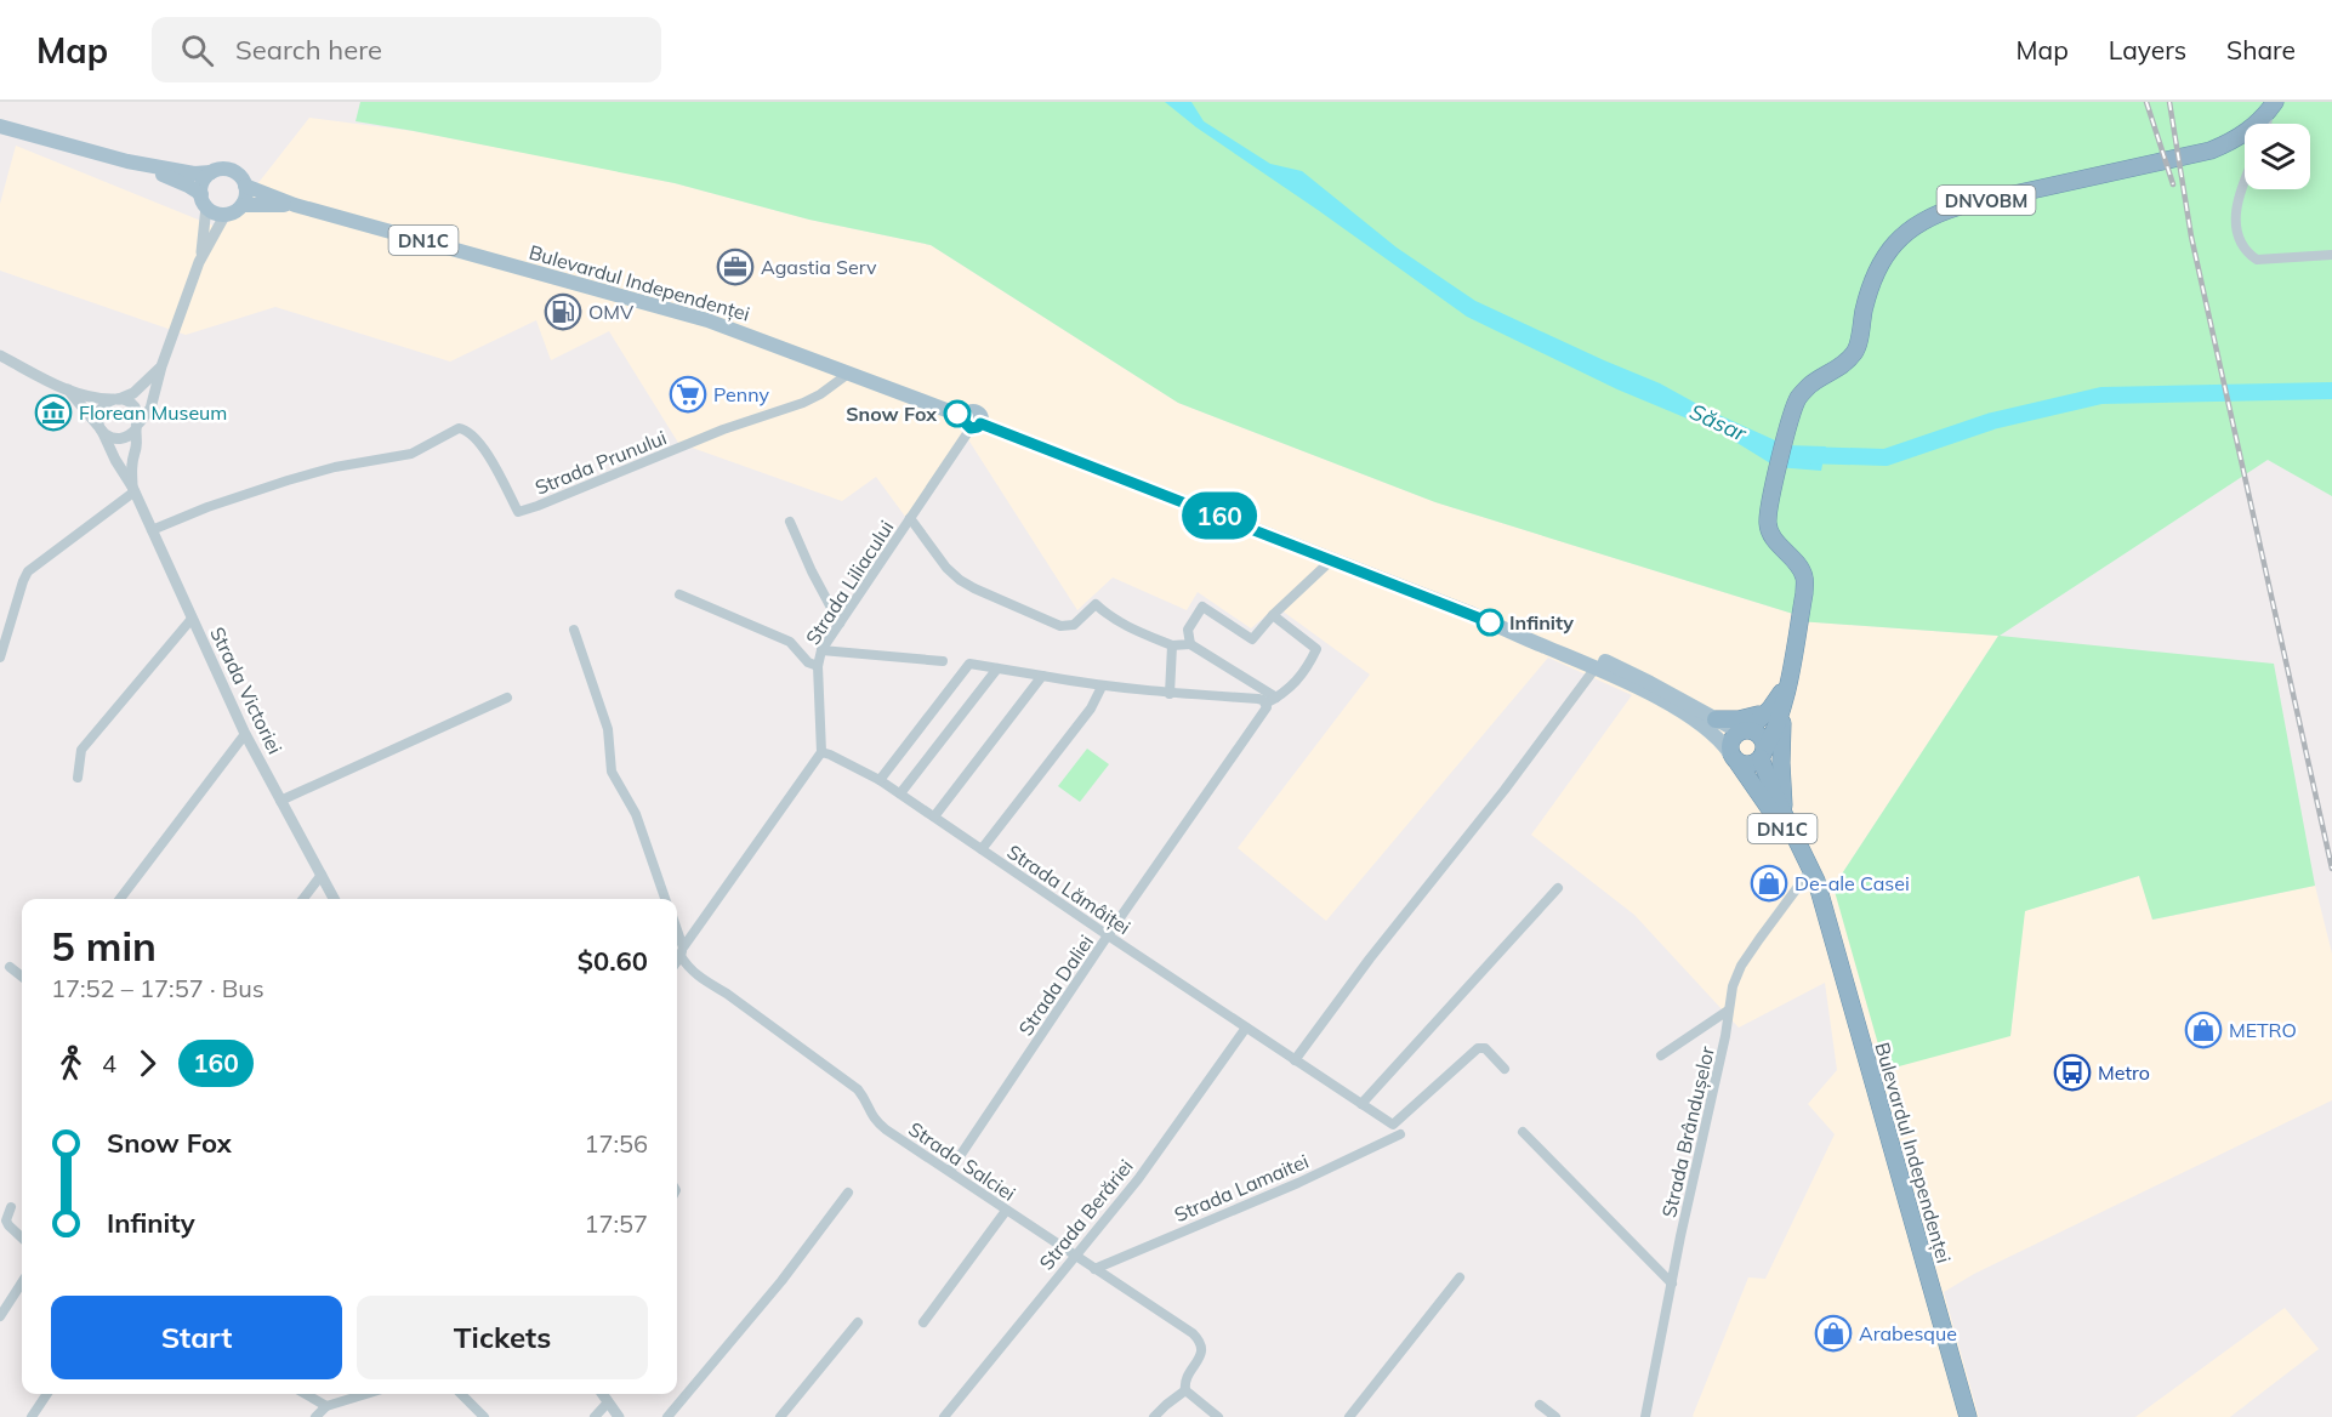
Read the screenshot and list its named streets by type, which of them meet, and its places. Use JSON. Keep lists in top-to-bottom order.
{
  "streets": {
    "highway": ["DNVOBM", "DN1C", "Bulevardul Independenței"],
    "street": [
      "Strada Prunului",
      "Strada Liliacului",
      "Strada Victoriei",
      "Strada Lămâiței",
      "Strada Daliei",
      "Strada Brândușelor",
      "Strada Salciei",
      "Strada Lamaitei",
      "Strada Berăriei"
    ]
  },
  "crossings": [
    ["DNVOBM", "DN1C"],
    ["DNVOBM", "Bulevardul Independenței"],
    ["DN1C", "Bulevardul Independenței"],
    ["Bulevardul Independenței", "Strada Prunului"],
    ["Bulevardul Independenței", "Strada Liliacului"],
    ["Bulevardul Independenței", "Strada Brândușelor"],
    ["Strada Prunului", "Strada Victoriei"],
    ["Strada Liliacului", "Strada Lămâiței"],
    ["Strada Lămâiței", "Strada Daliei"],
    ["Strada Lămâiței", "Strada Berăriei"],
    ["Strada Daliei", "Strada Salciei"],
    ["Strada Salciei", "Strada Lamaitei"],
    ["Strada Salciei", "Strada Berăriei"]
  ],
  "water": ["Săsar"],
  "places": {
    "office": ["Agastia Serv"],
    "fuel station": ["OMV"],
    "supermarket": ["Penny"],
    "museum": ["Florean Museum"],
    "other": ["Snow Fox", "Infinity"],
    "shop": ["De-ale Casei", "METRO", "Arabesque"],
    "bus stop": ["Metro"]
  },
  "lines": ["bus line 160"],
  "page": {
    "header": "Map",
    "search": "Search here",
    "nav": ["Map", "Layers", "Share"],
    "on_map": "160",
    "heading": ["5 min", "17:52 – 17:57 · Bus", "$0.60"],
    "legs": ["4", "160"],
    "list": [
      {
        "name": "Snow Fox",
        "value": "17:56"
      },
      {
        "name": "Infinity",
        "value": "17:57"
      }
    ],
    "buttons": ["Start", "Tickets"]
  }
}
